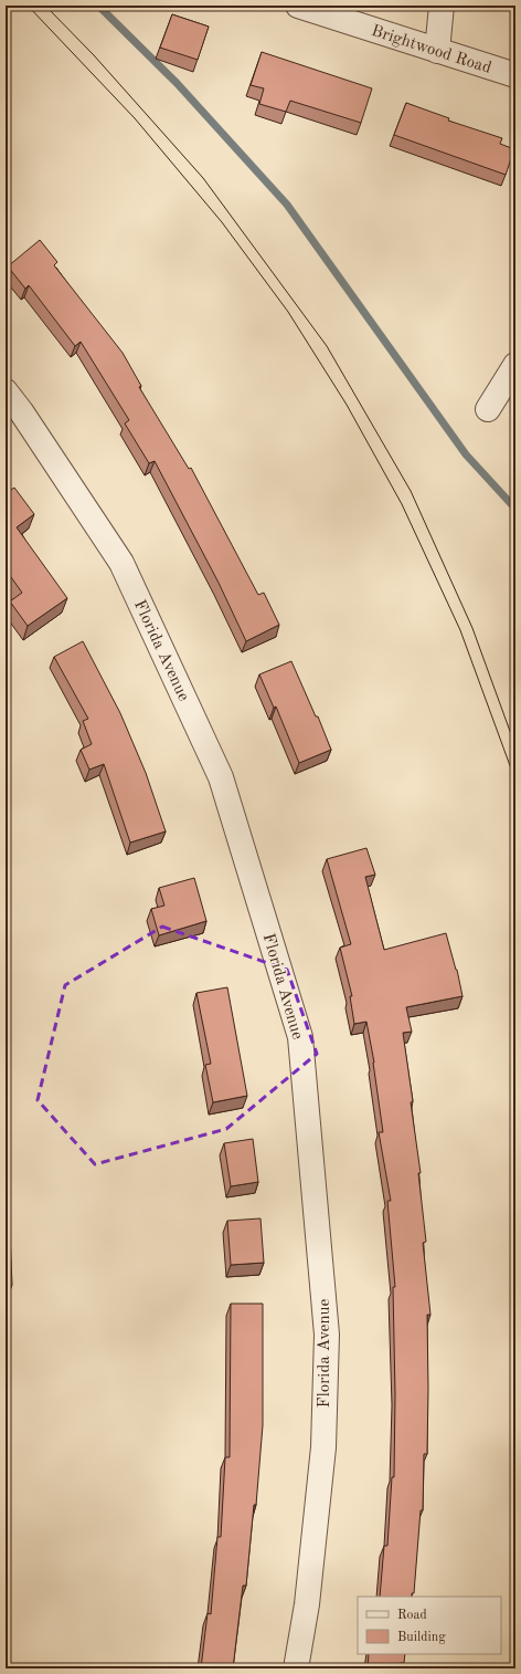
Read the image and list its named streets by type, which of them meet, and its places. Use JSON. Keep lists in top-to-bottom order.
{
  "streets": {
    "street": ["Brightwood Road", "Florida Avenue"]
  },
  "legend": ["Road", "Building"]
}
